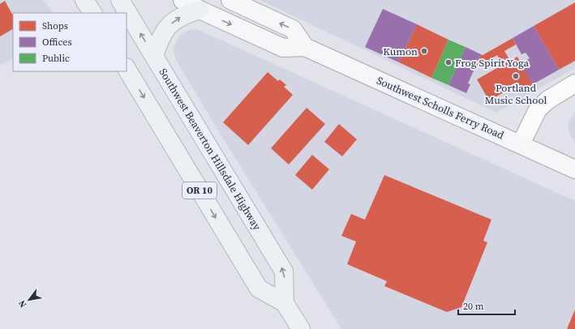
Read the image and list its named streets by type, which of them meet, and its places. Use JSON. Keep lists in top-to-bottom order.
{
  "streets": {
    "main road": ["Southwest Scholls Ferry Road", "Southwest Beaverton Hillsdale Highway", "OR 10"]
  },
  "crossings": [
    ["Southwest Beaverton Hillsdale Highway", "OR 10"]
  ],
  "places": ["Kumon", "Frog Spirit Yoga", "Portland Music School"],
  "legend": ["Shops", "Offices", "Public"],
  "scale_bar": "20 m",
  "north": "bottom left"
}
